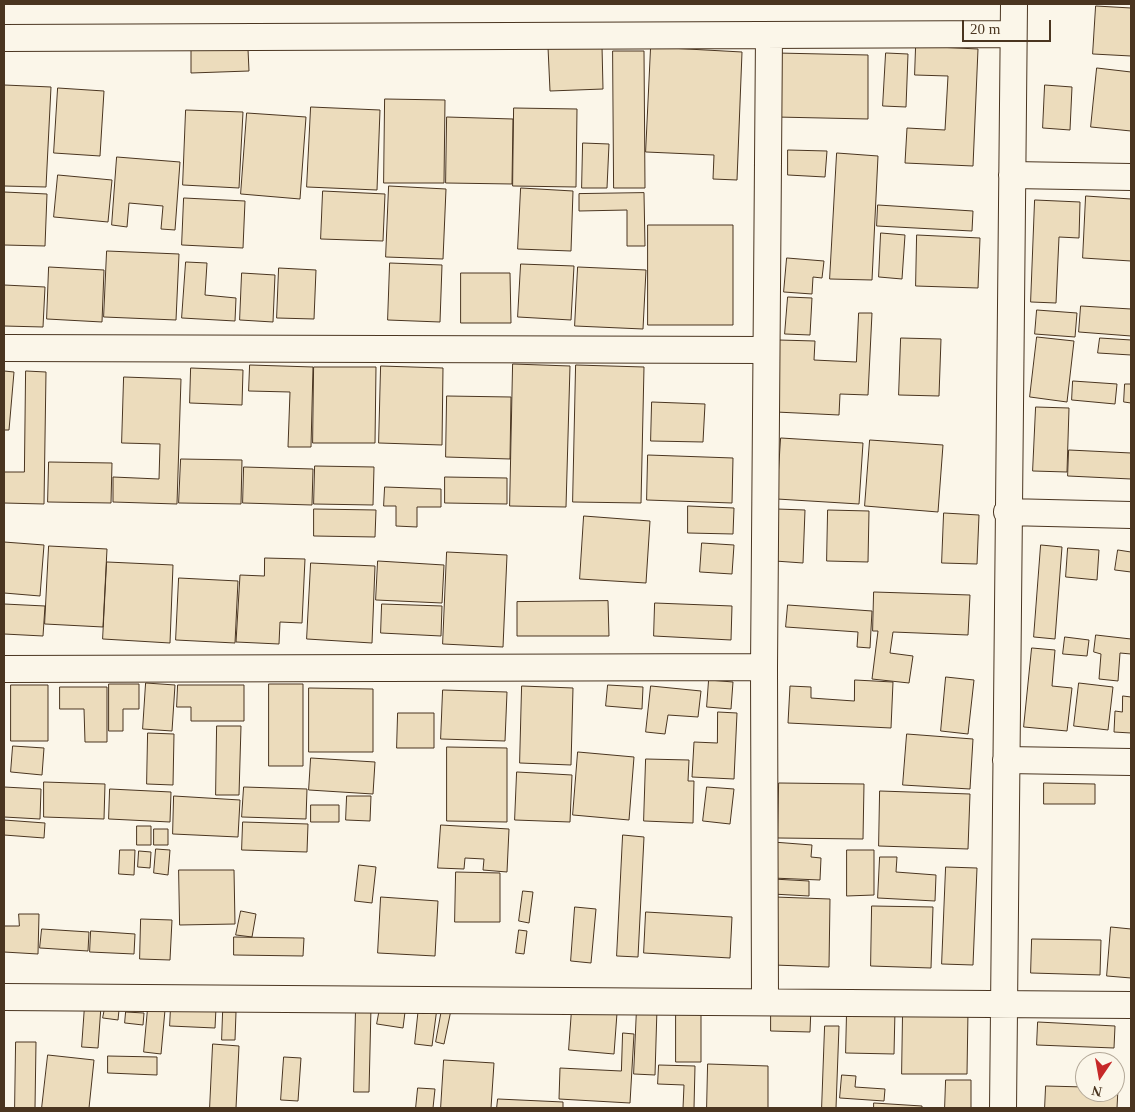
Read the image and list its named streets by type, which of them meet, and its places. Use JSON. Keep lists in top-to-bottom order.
{
  "scale_bar": "20 m",
  "north": "bottom"
}
